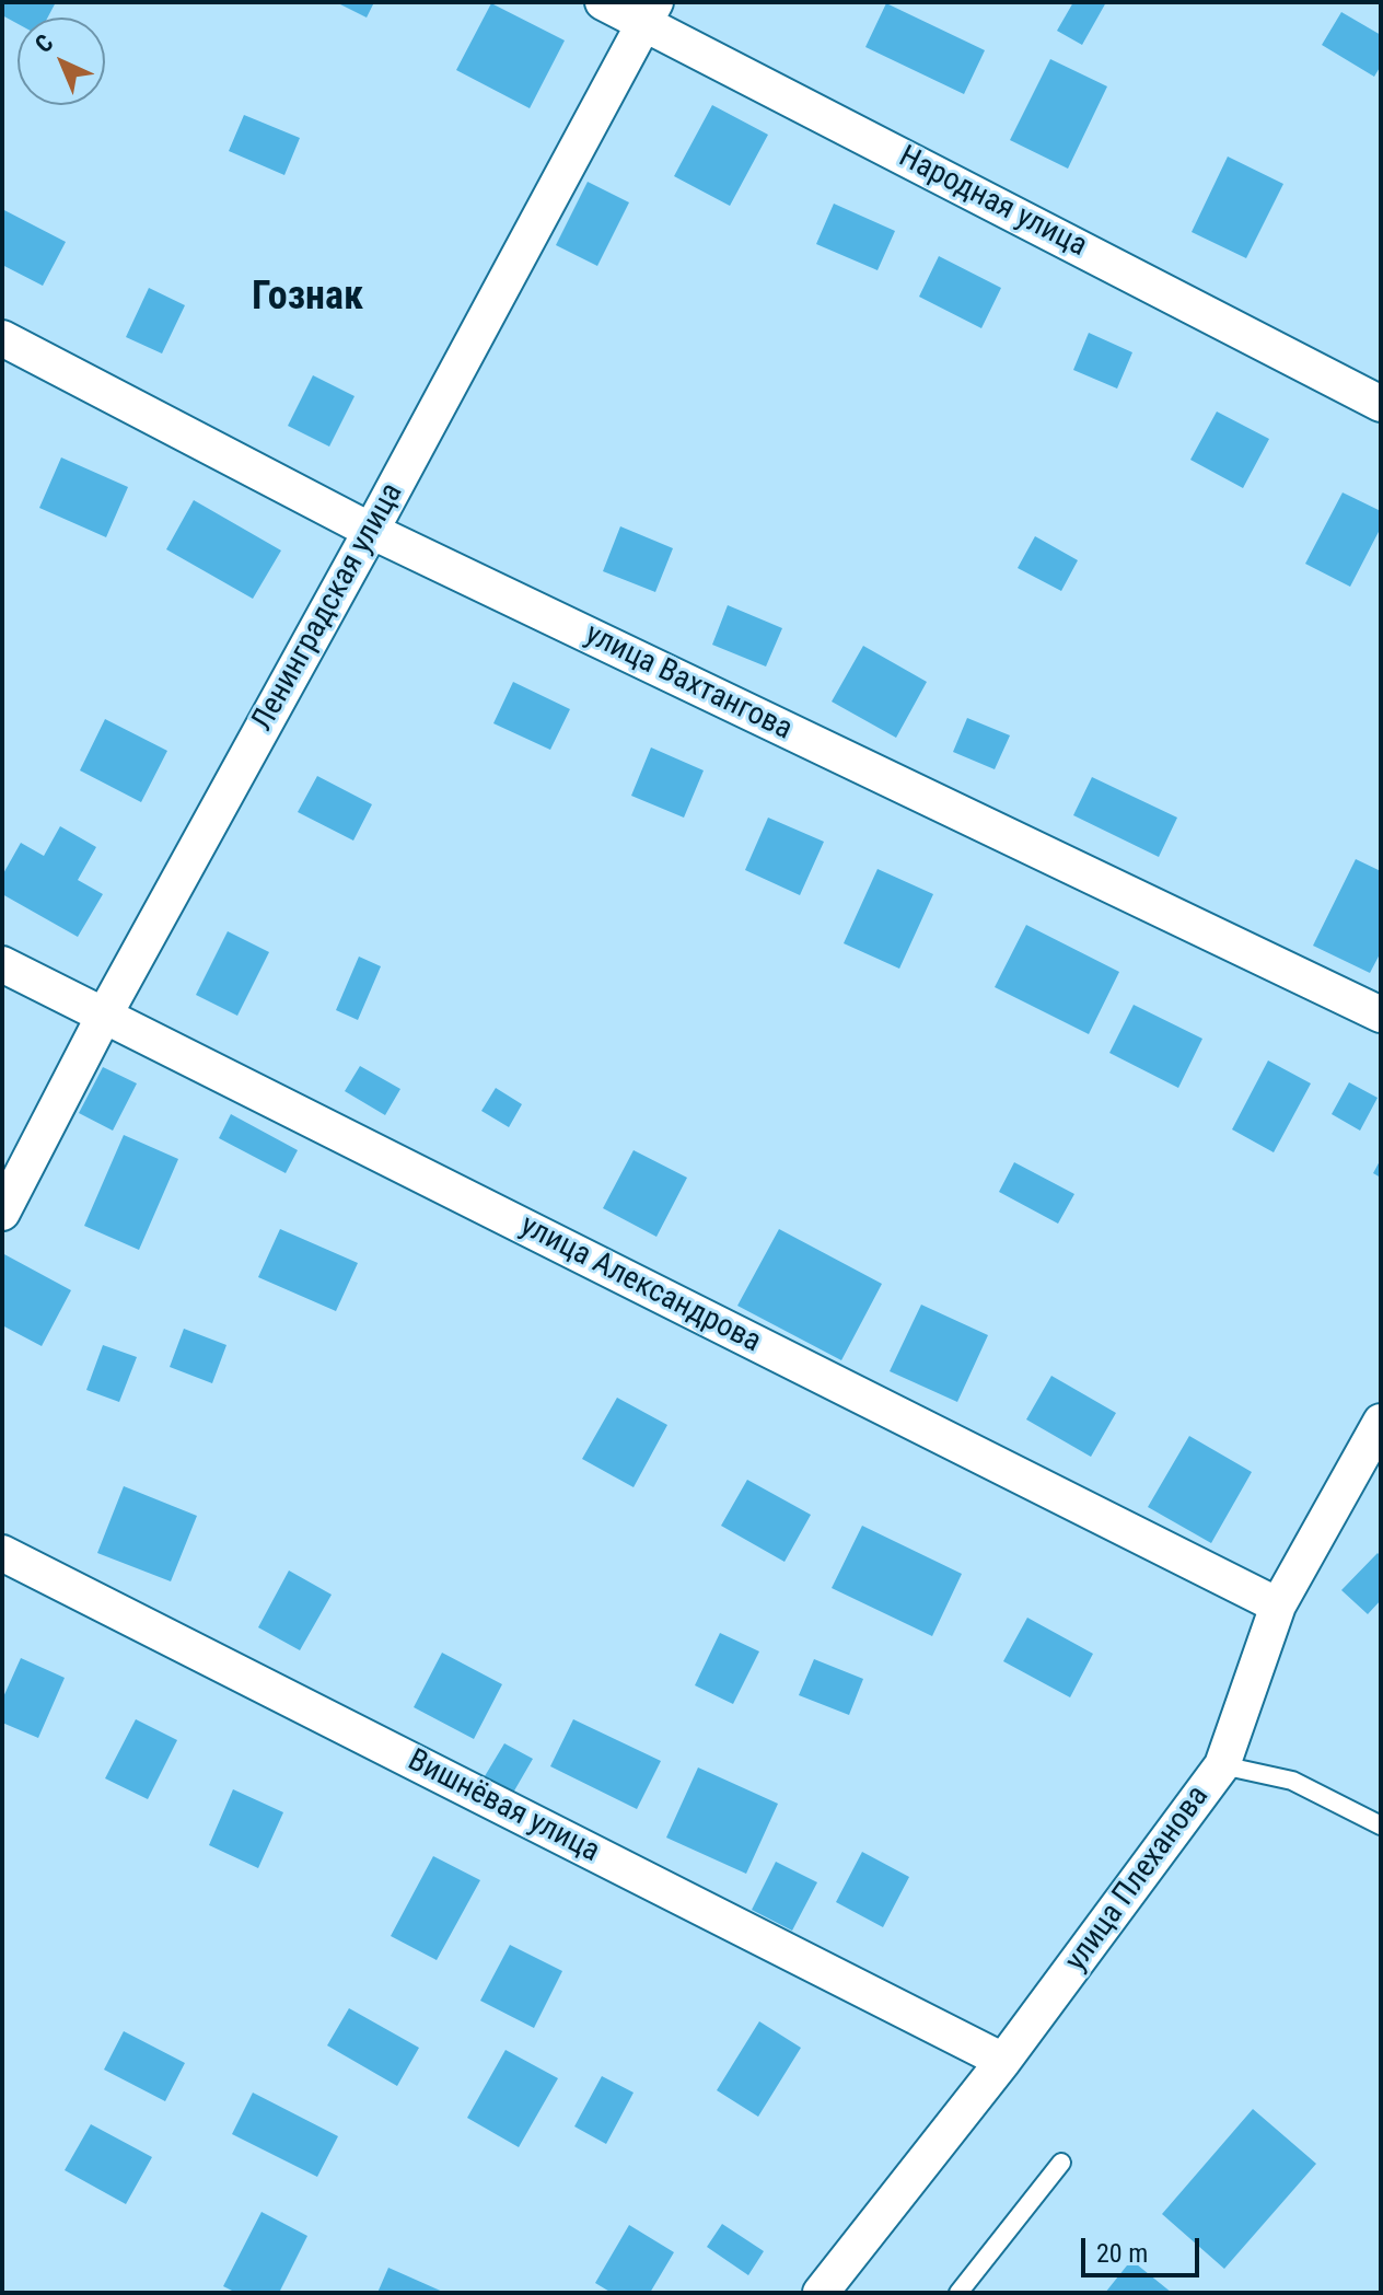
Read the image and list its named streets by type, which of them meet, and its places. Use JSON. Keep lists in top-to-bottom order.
{
  "streets": {
    "street": [
      "Народная улица",
      "Ленинградская улица",
      "улица Вахтангова",
      "улица Александрова",
      "Вишнёвая улица",
      "улица Плеханова"
    ]
  },
  "crossings": [
    ["Народная улица", "Ленинградская улица"],
    ["Ленинградская улица", "улица Вахтангова"],
    ["Ленинградская улица", "улица Александрова"],
    ["улица Александрова", "улица Плеханова"],
    ["Вишнёвая улица", "улица Плеханова"]
  ],
  "districts": ["Гознак"],
  "scale_bar": "20 m",
  "north": "top left"
}
